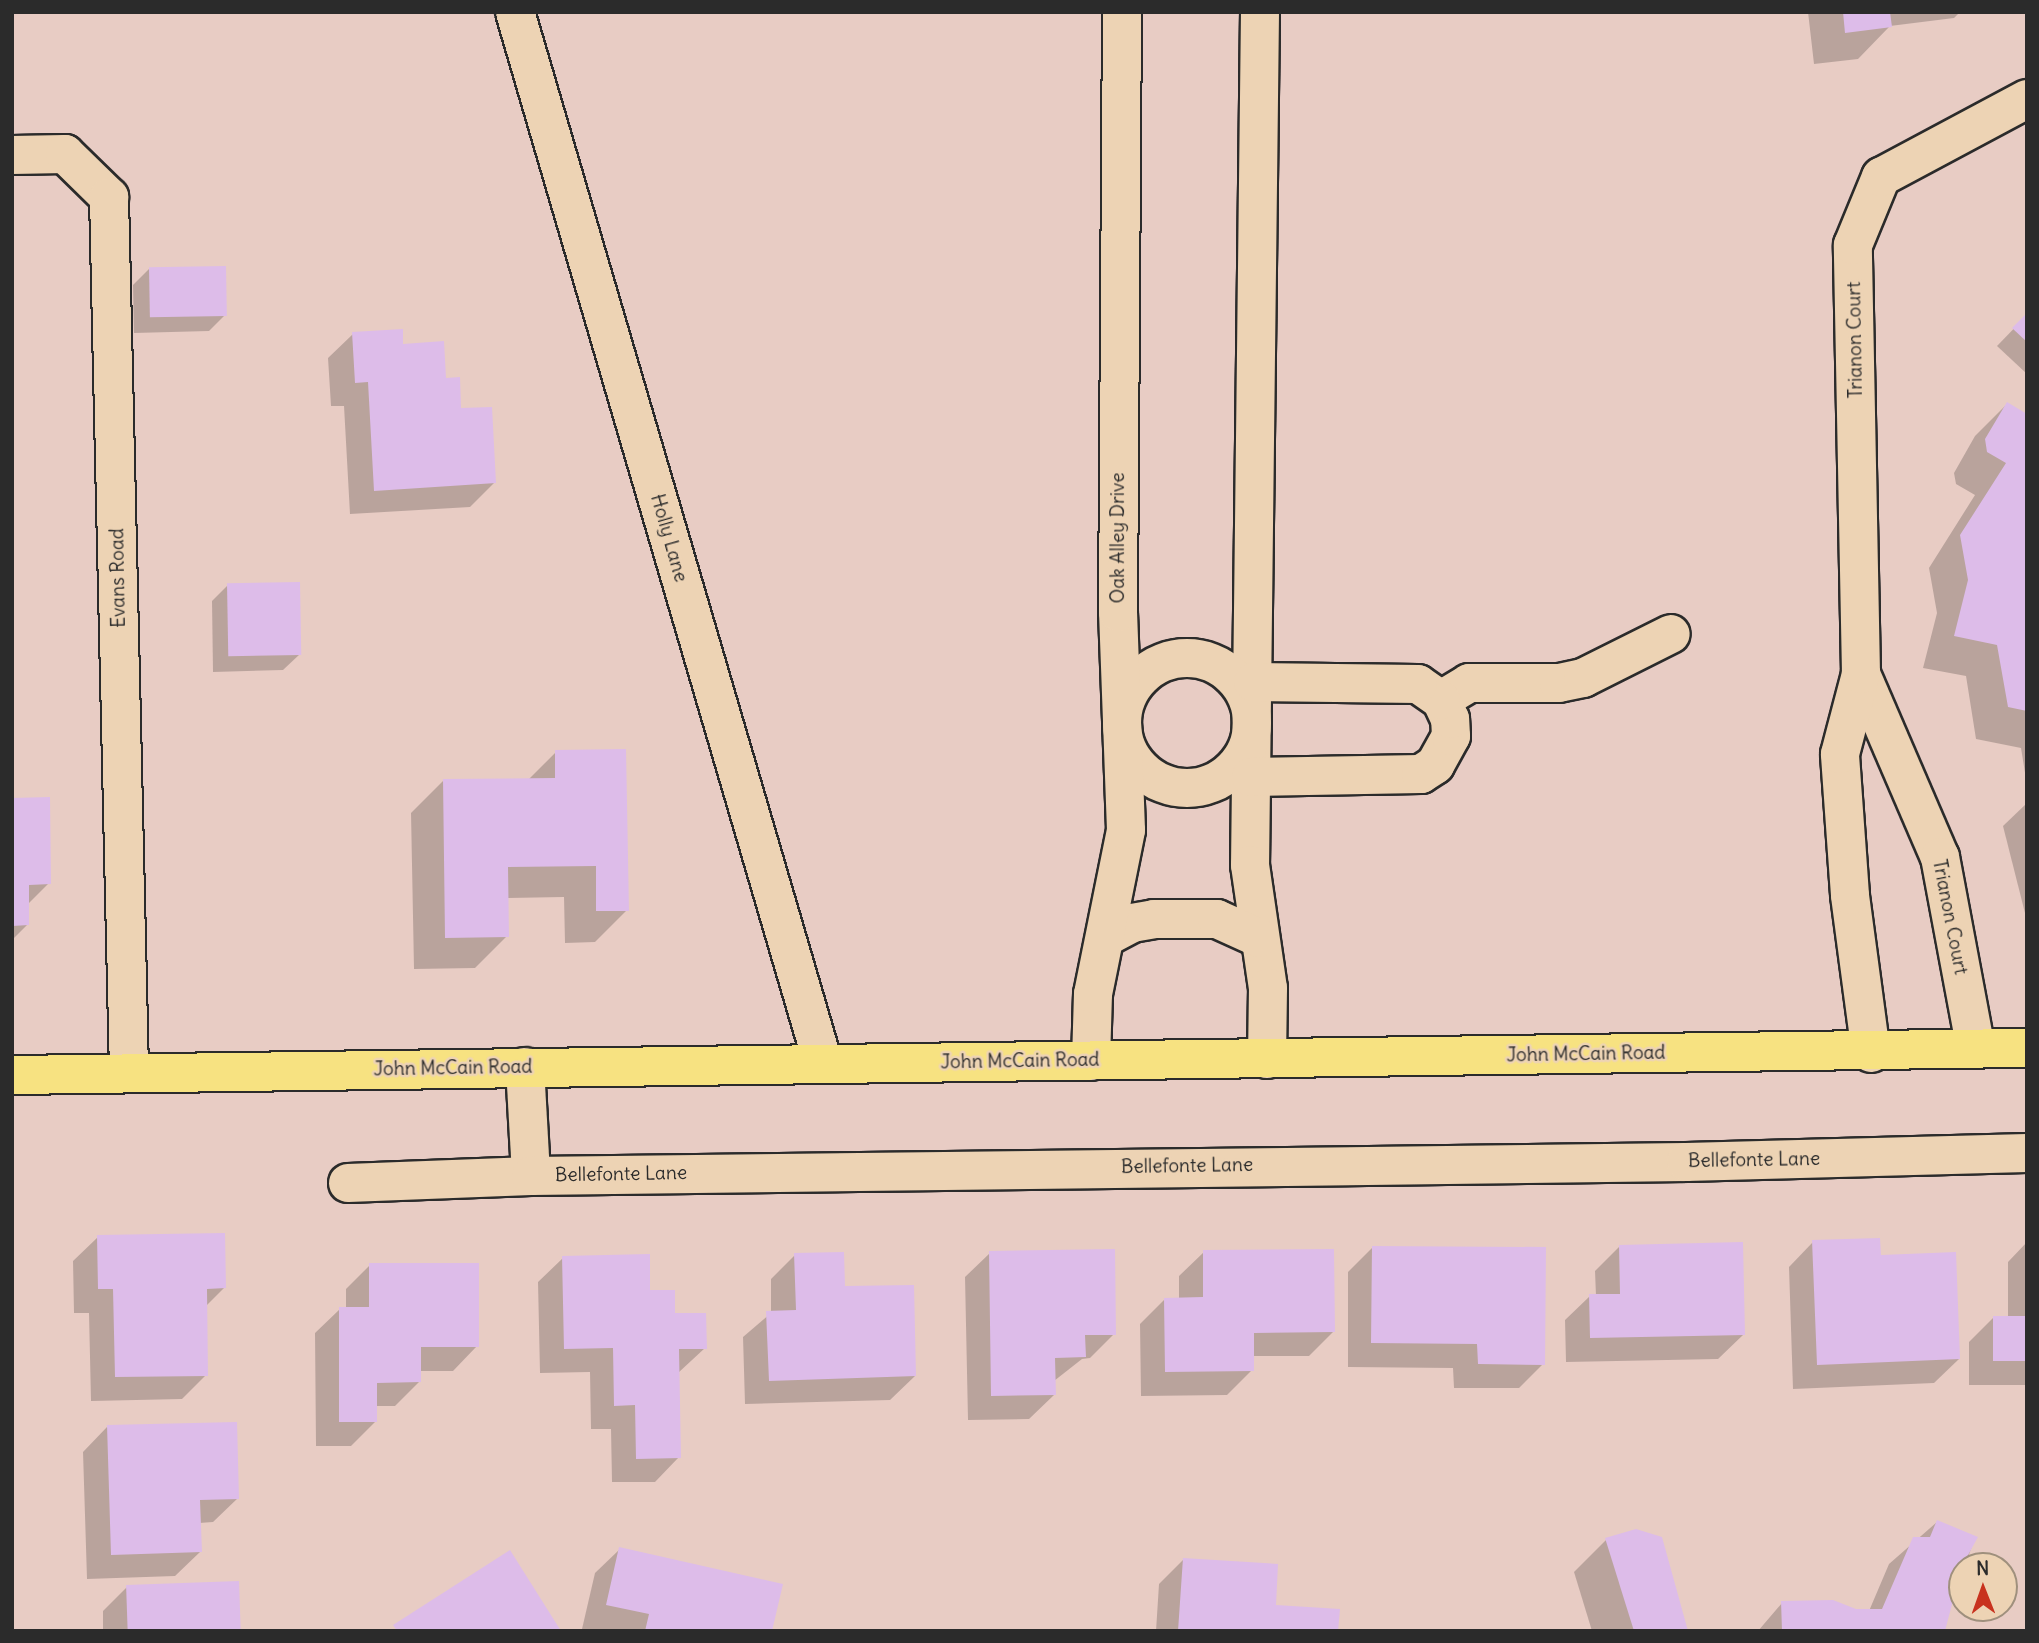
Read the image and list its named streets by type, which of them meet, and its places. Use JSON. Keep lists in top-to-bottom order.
{
  "streets": {
    "main road": ["John McCain Road"],
    "street": [
      "Trianon Court",
      "Holly Lane",
      "Oak Alley Drive",
      "Evans Road",
      "Bellefonte Lane"
    ]
  },
  "crossings": [
    ["Trianon Court", "John McCain Road"],
    ["Holly Lane", "John McCain Road"],
    ["Oak Alley Drive", "John McCain Road"],
    ["Evans Road", "John McCain Road"]
  ],
  "north": "top"
}
